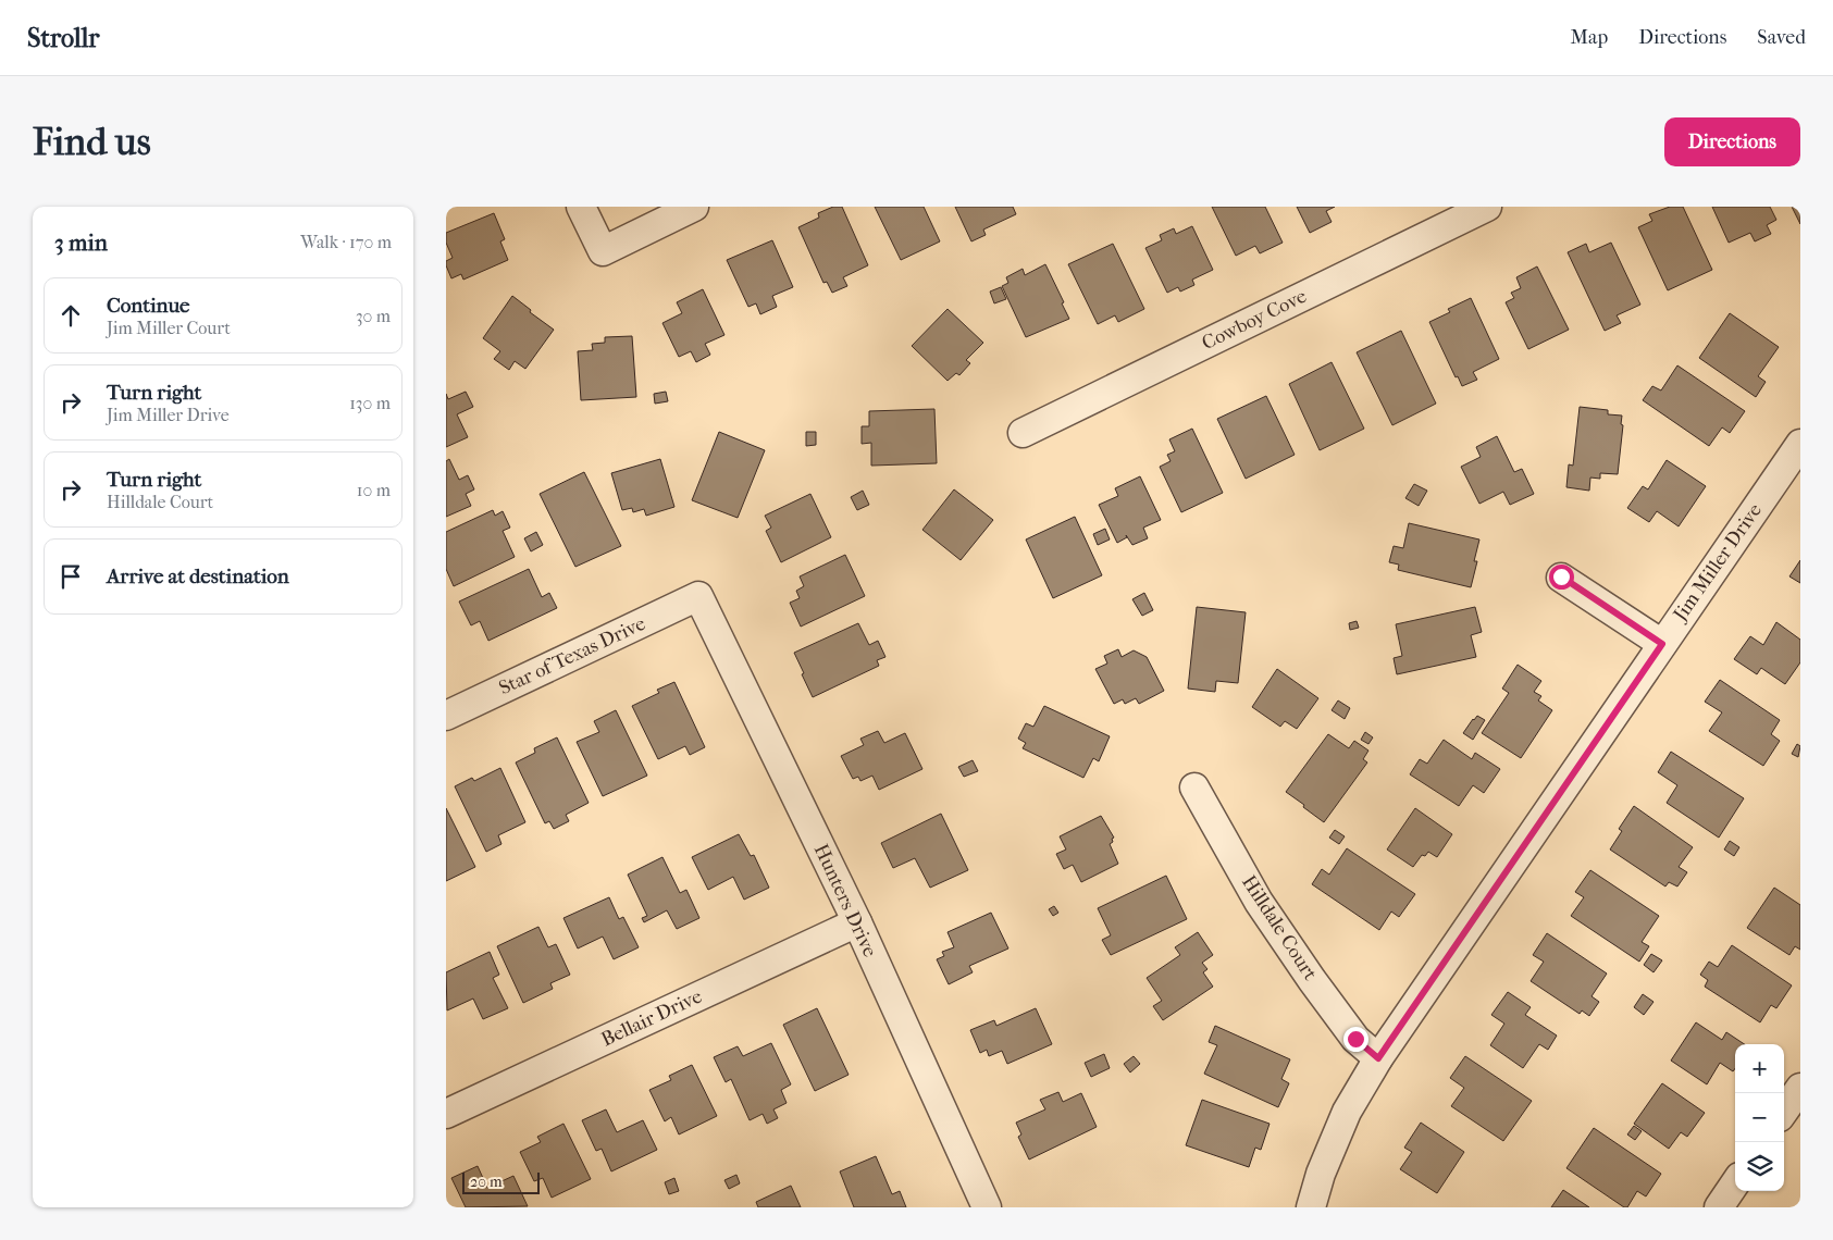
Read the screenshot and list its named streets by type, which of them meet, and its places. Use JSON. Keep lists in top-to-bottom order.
{
  "streets": {
    "street": [
      "Cowboy Cove",
      "Jim Miller Drive",
      "Star of Texas Drive",
      "Hunters Drive",
      "Hilldale Court",
      "Bellair Drive"
    ]
  },
  "crossings": [
    ["Jim Miller Drive", "Hilldale Court"],
    ["Star of Texas Drive", "Hunters Drive"],
    ["Hunters Drive", "Bellair Drive"]
  ],
  "scale_bar": "20 m",
  "page": {
    "header": "Strollr",
    "nav": ["Map", "Directions", "Saved"],
    "buttons": "Directions",
    "title": "Find us",
    "heading": ["3 min", "Walk · 170 m"],
    "list": [
      ["Continue", "Jim Miller Court", "30 m"],
      ["Turn right", "Jim Miller Drive", "130 m"],
      ["Turn right", "Hilldale Court", "10 m"],
      "Arrive at destination"
    ],
    "map_buttons": ["+", "−"],
    "scale": "20 m"
  }
}
